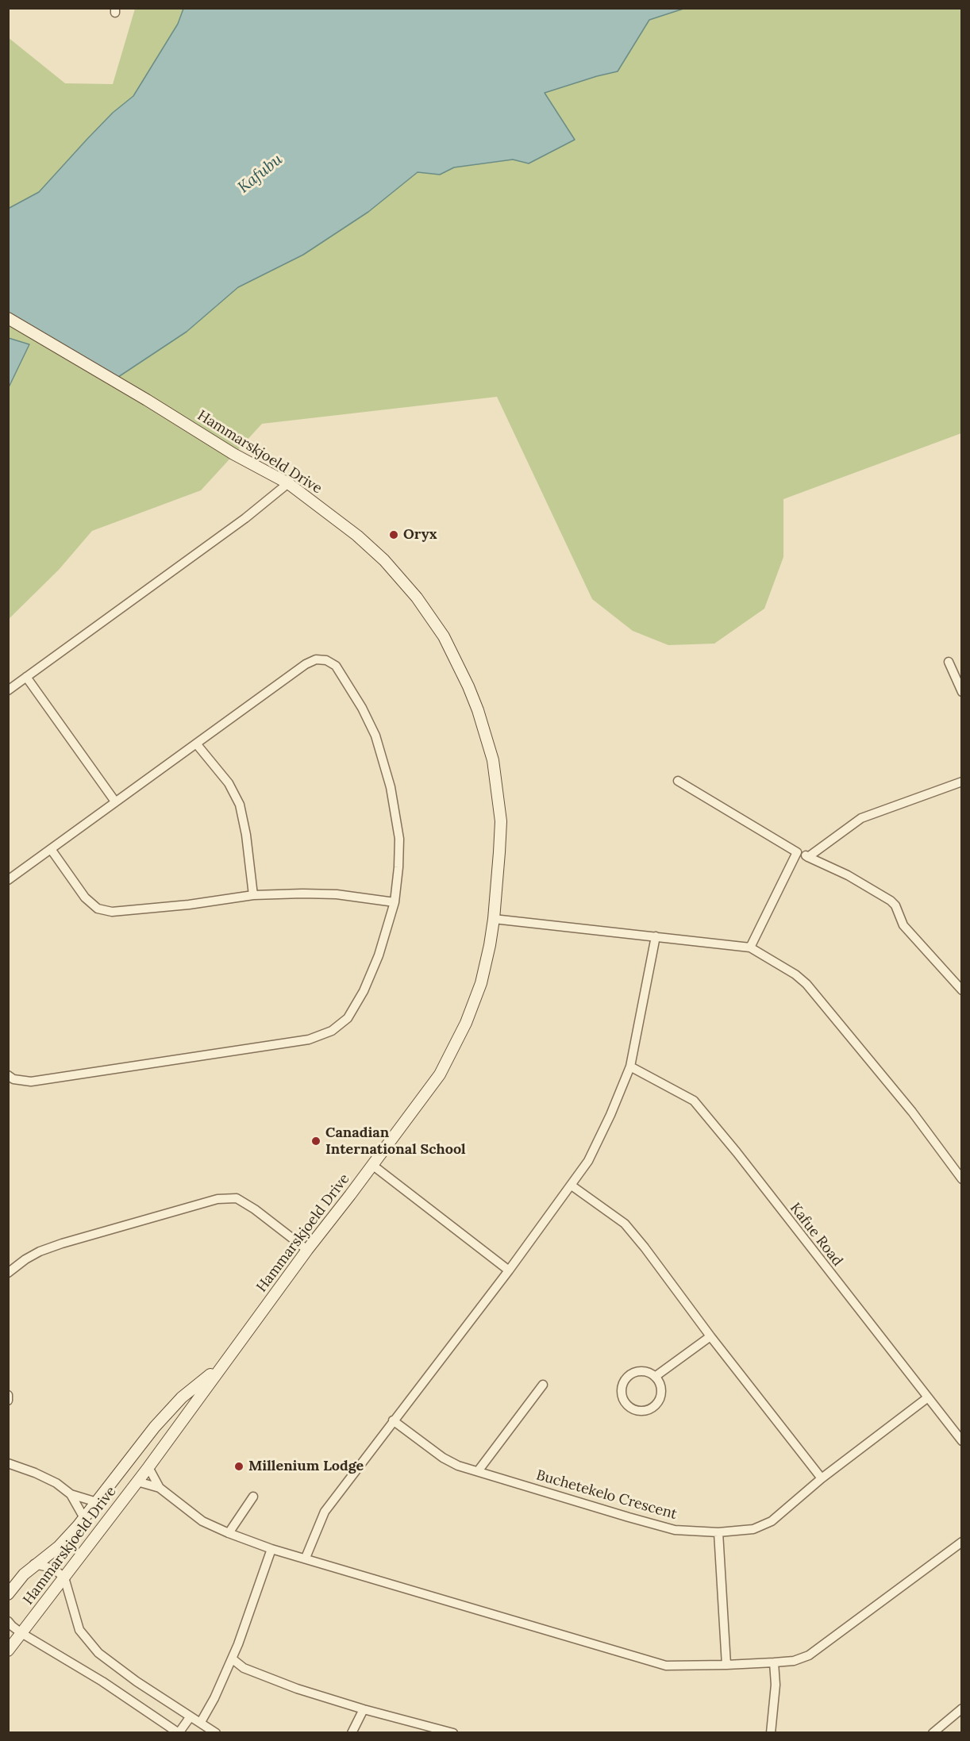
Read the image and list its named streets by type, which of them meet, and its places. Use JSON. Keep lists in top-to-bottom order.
{
  "streets": {
    "main road": ["Hammarskjoeld Drive"],
    "street": ["Kafue Road", "Buchetekelo Crescent"]
  },
  "crossings": [
    ["Kafue Road", "Buchetekelo Crescent"]
  ],
  "water": ["Kafubu"],
  "places": ["Oryx", "Canadian International School", "Millenium Lodge"]
}
